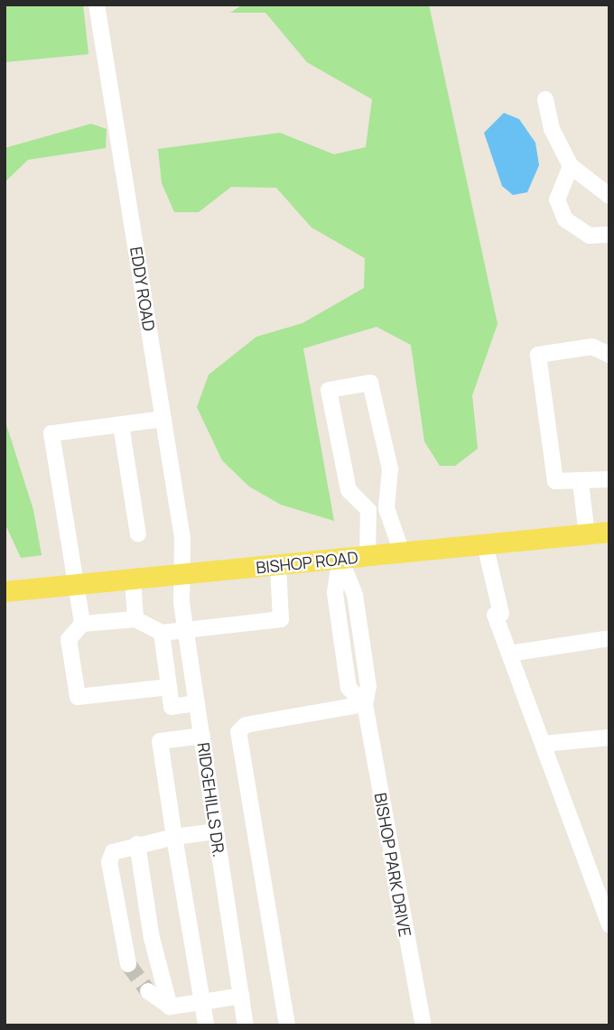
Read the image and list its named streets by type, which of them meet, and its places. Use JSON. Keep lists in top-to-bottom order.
{
  "streets": {
    "main road": ["BISHOP ROAD"],
    "street": ["EDDY ROAD", "RIDGEHILLS DR.", "BISHOP PARK DRIVE"]
  },
  "crossings": [
    ["EDDY ROAD", "BISHOP ROAD"],
    ["EDDY ROAD", "RIDGEHILLS DR."],
    ["BISHOP ROAD", "RIDGEHILLS DR."],
    ["BISHOP ROAD", "BISHOP PARK DRIVE"]
  ]
}
